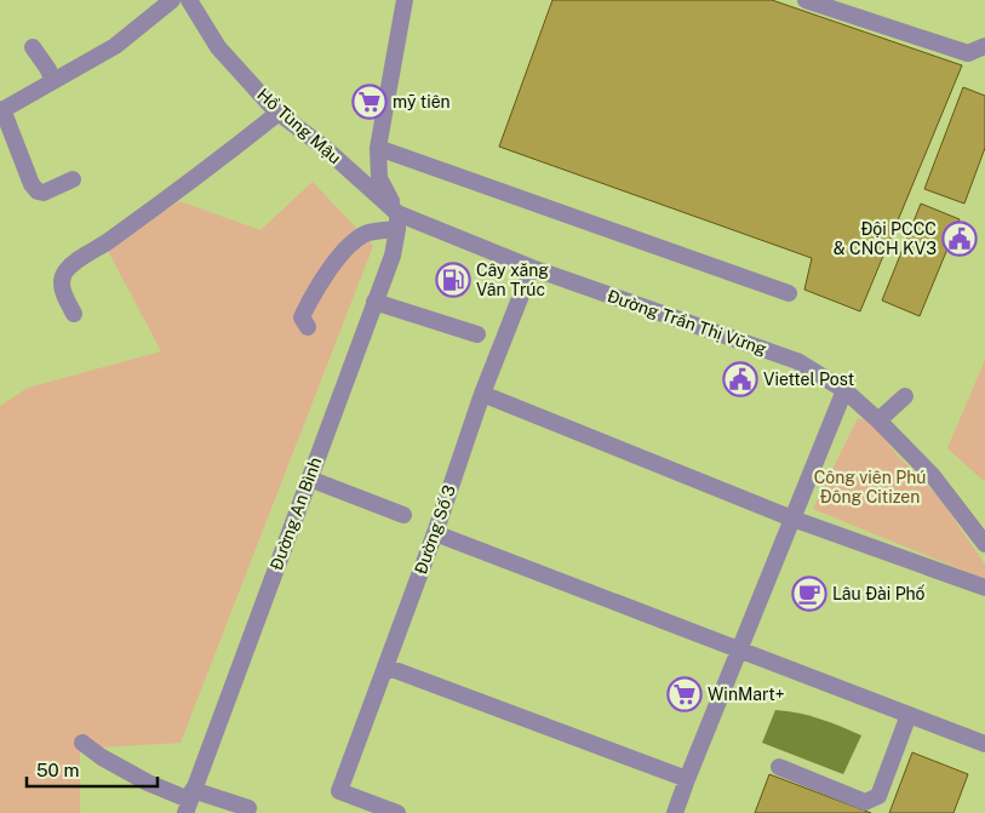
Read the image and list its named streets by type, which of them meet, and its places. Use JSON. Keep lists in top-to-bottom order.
{
  "streets": {
    "street": [
      "Hồ Tùng Mậu",
      "Đường Trần Thị Vững",
      "Đường An Bình",
      "Đường Số 3"
    ]
  },
  "crossings": [
    ["Hồ Tùng Mậu", "Đường Trần Thị Vững"],
    ["Hồ Tùng Mậu", "Đường An Bình"],
    ["Đường Trần Thị Vững", "Đường An Bình"],
    ["Đường Trần Thị Vững", "Đường Số 3"]
  ],
  "parks": ["Công viên Phú Đông Citizen"],
  "places": {
    "supermarket": ["mỹ tiên", "WinMart+"],
    "public building": ["Đội PCCC & CNCH KV3", "Viettel Post"],
    "fuel station": ["Cây xăng Vân Trúc"],
    "cafe": ["Lâu Đài Phố"]
  },
  "scale_bar": "50 m"
}
